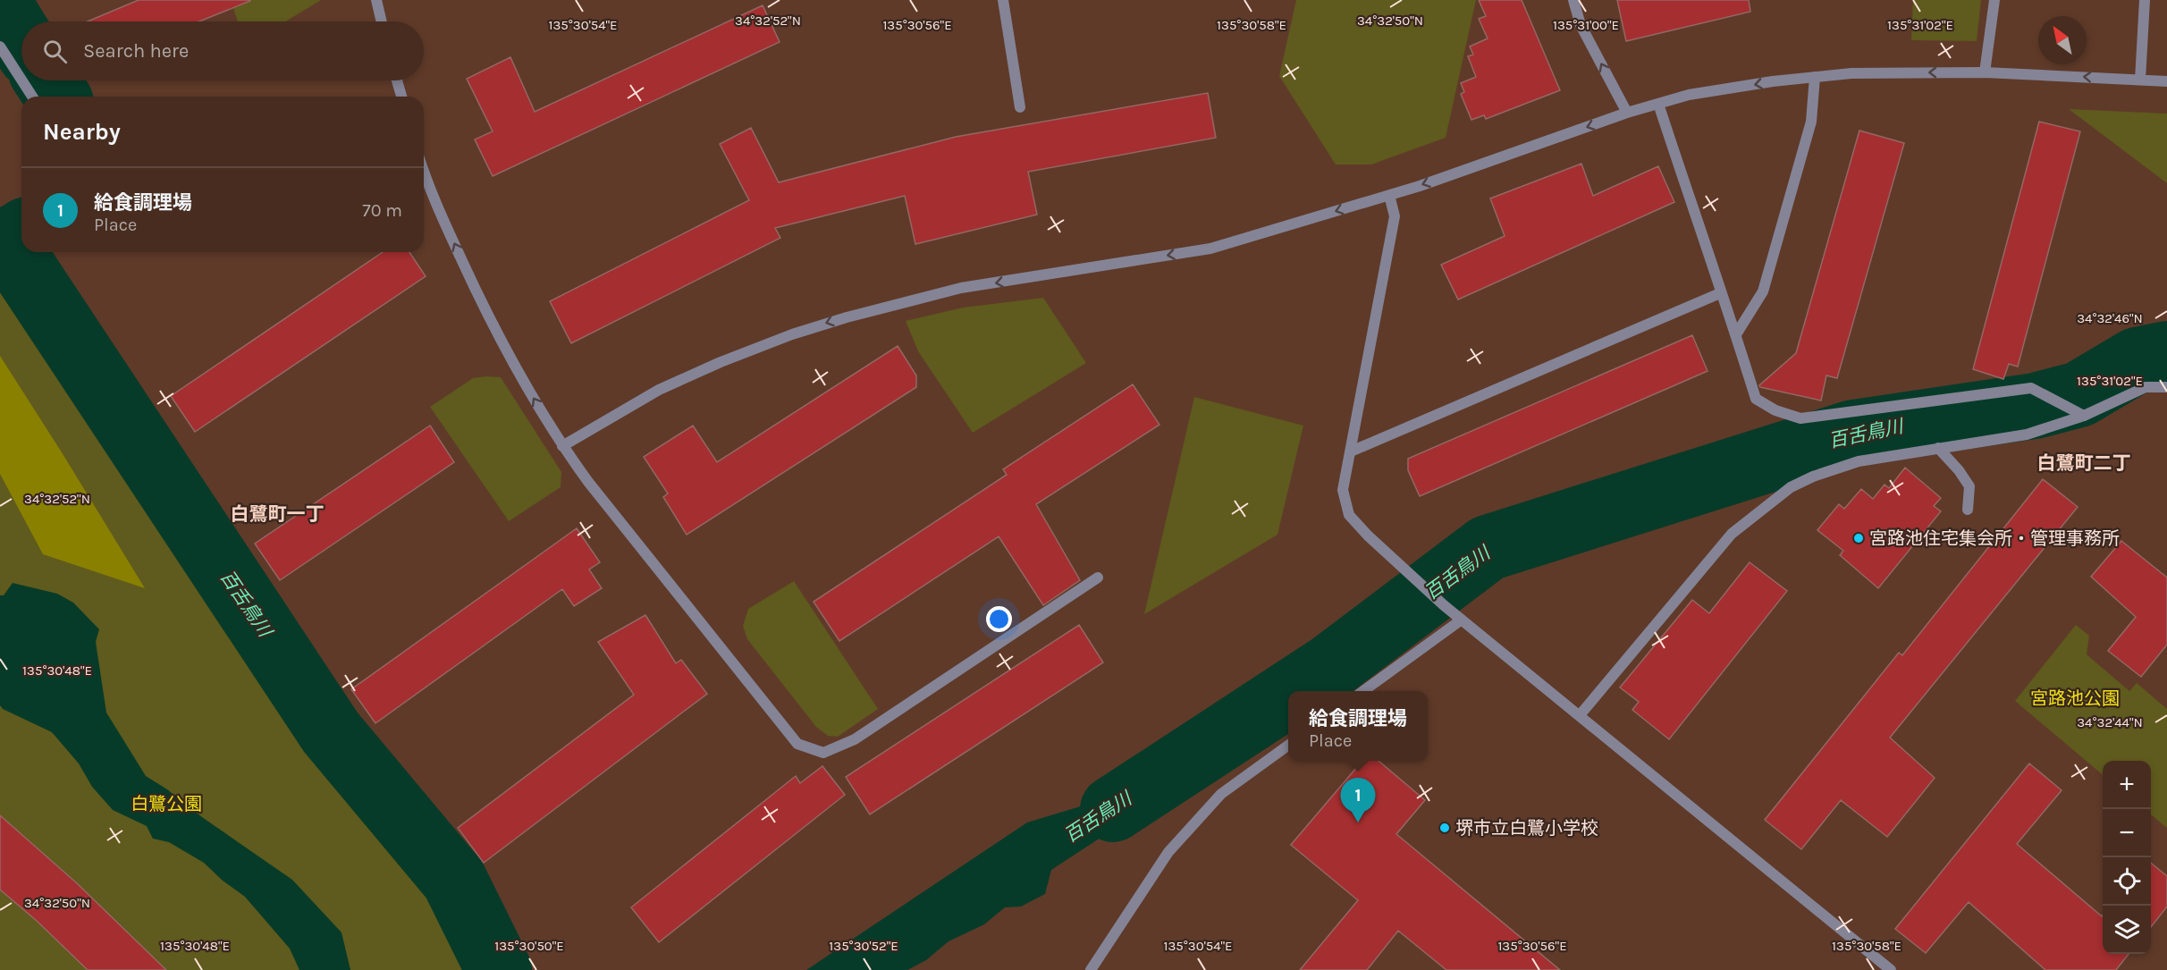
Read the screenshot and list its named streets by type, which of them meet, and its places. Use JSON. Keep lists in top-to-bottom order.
{
  "districts": ["白鷺町二丁", "白鷺町一丁"],
  "water": ["百舌鳥川"],
  "parks": ["宮路池公園", "白鷺公園"],
  "places": ["宮路池住宅集会所・管理事務所", "堺市立白鷺小学校"],
  "north": "top left",
  "page": {
    "search": "Search here",
    "heading": "Nearby",
    "list": [
      {
        "mark": "1",
        "name": "給食調理場",
        "note": "Place",
        "value": "70 m"
      }
    ],
    "popup": ["給食調理場", "Place"],
    "map_buttons": ["+", "−"],
    "pins": "1"
  },
  "coordinates": [
    "34°32'52\"N",
    "34°32'50\"N",
    "135°30'56\"E",
    "135°30'58\"E",
    "135°31'02\"E",
    "135°30'54\"E",
    "135°31'00\"E",
    "34°32'46\"N",
    "135°30'48\"E",
    "34°32'44\"N",
    "135°30'50\"E",
    "135°30'52\"E"
  ]
}
